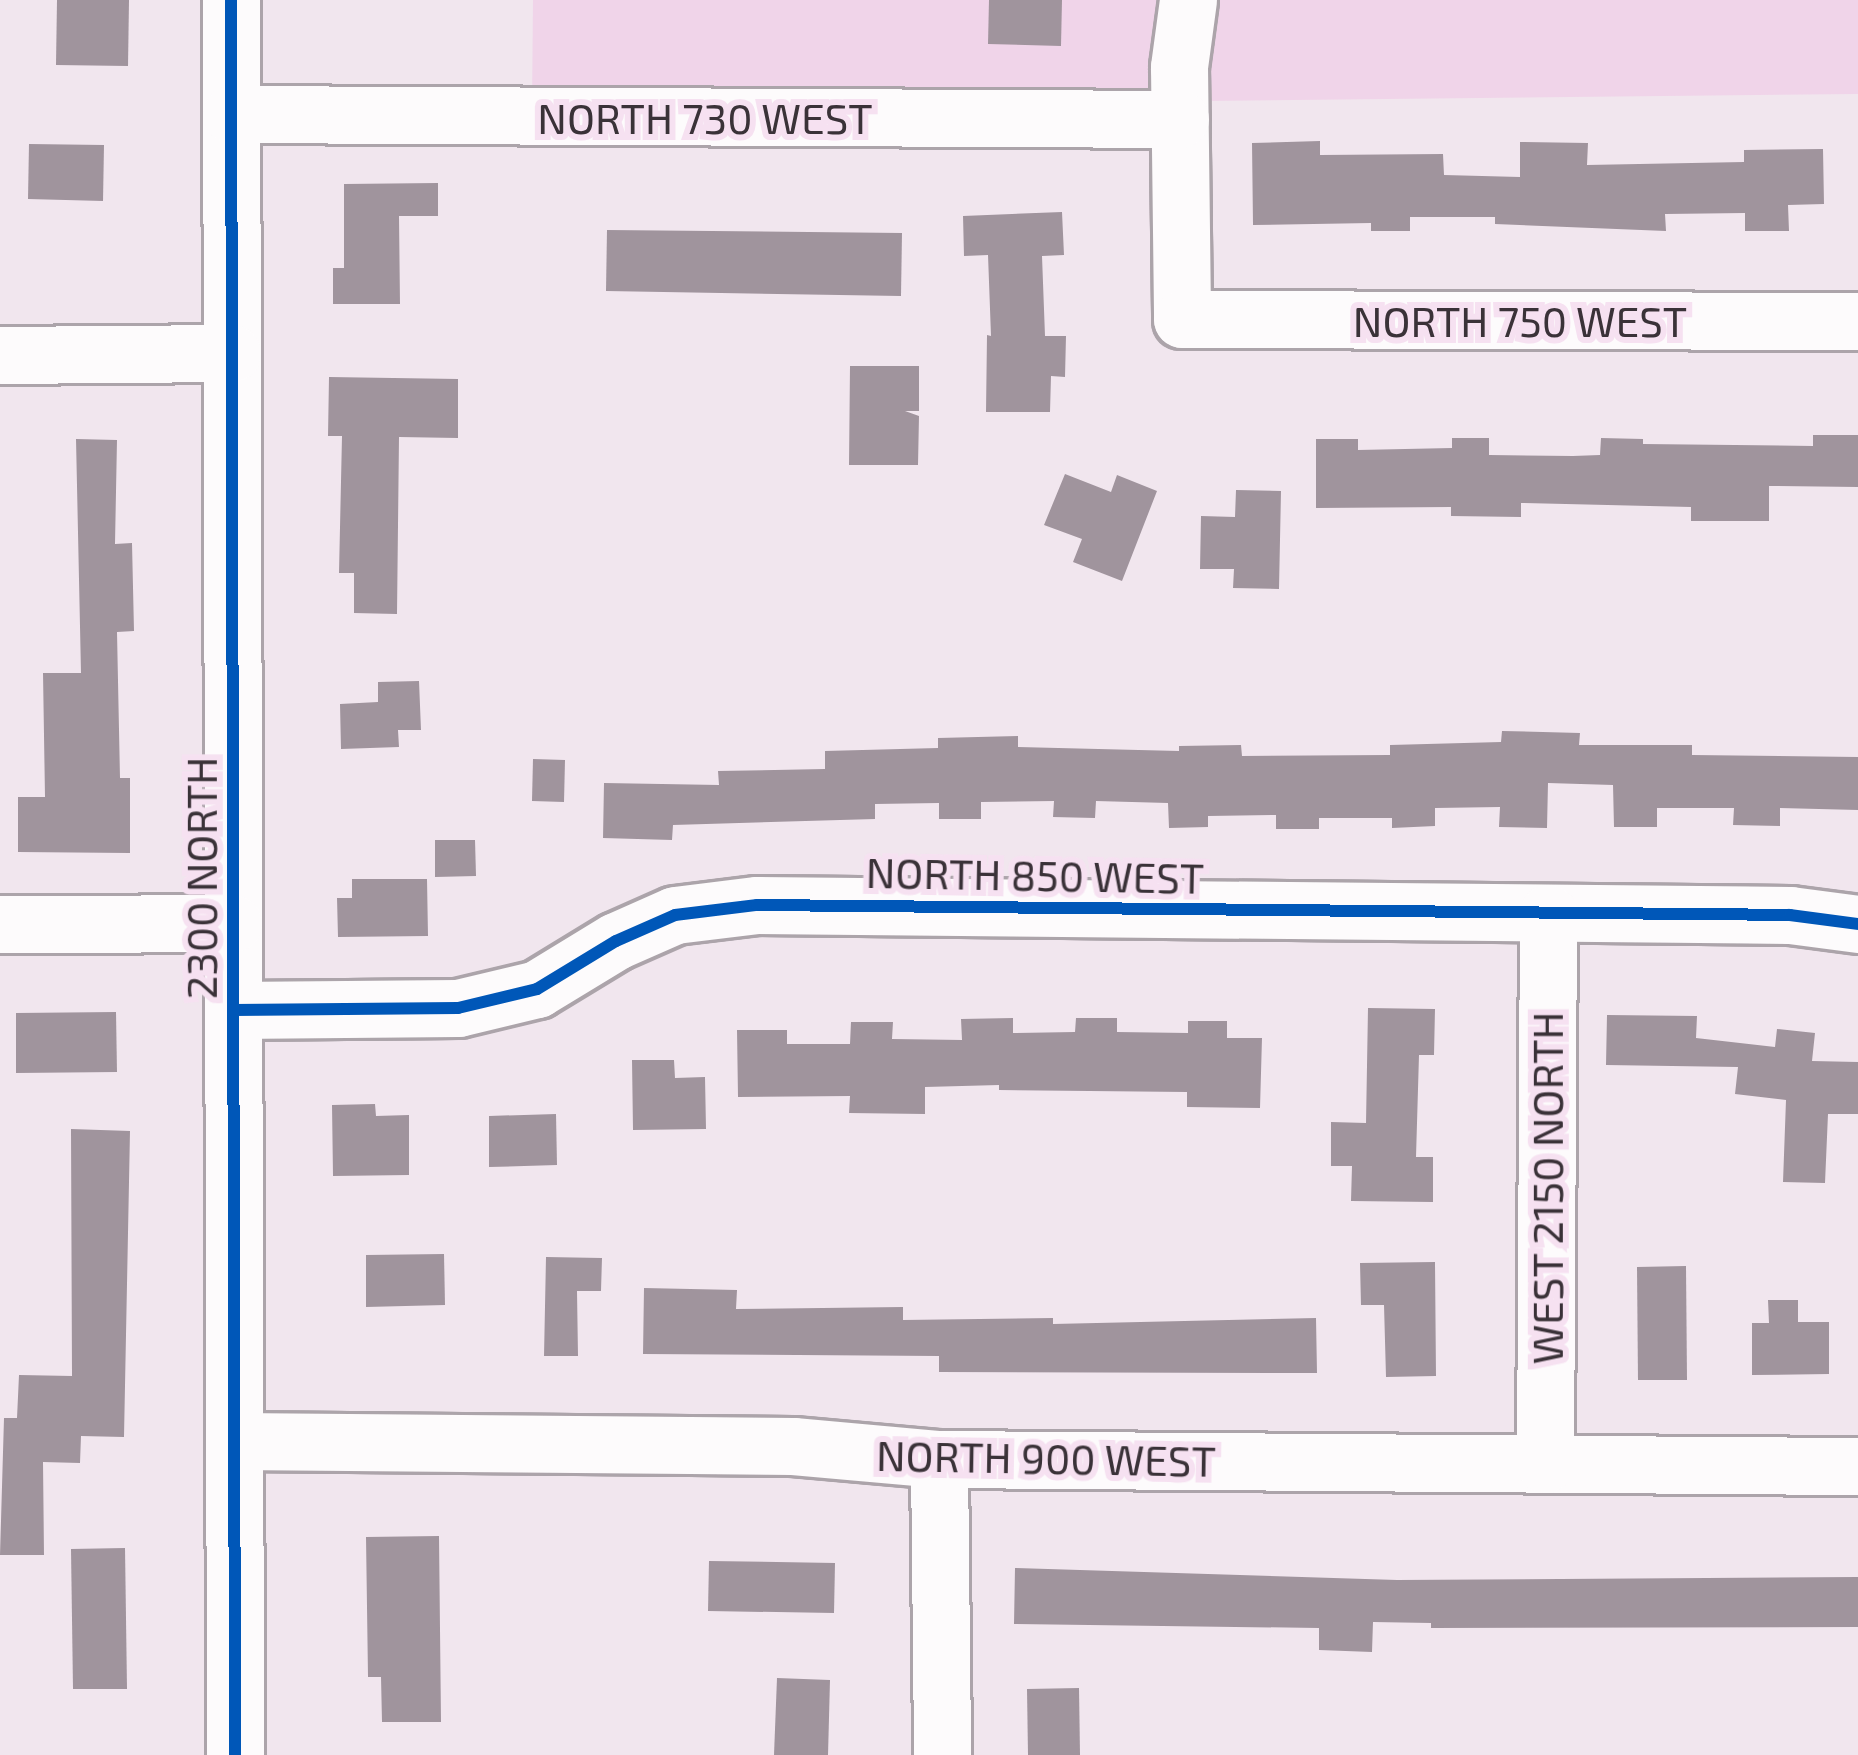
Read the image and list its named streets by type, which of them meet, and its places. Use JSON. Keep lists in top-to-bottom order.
{
  "streets": {
    "street": [
      "NORTH 730 WEST",
      "NORTH 750 WEST",
      "NORTH 850 WEST",
      "2300 NORTH",
      "WEST 2150 NORTH",
      "NORTH 900 WEST"
    ]
  },
  "crossings": [
    ["NORTH 730 WEST", "NORTH 750 WEST"],
    ["NORTH 730 WEST", "2300 NORTH"],
    ["NORTH 850 WEST", "2300 NORTH"],
    ["NORTH 850 WEST", "WEST 2150 NORTH"],
    ["2300 NORTH", "NORTH 900 WEST"],
    ["WEST 2150 NORTH", "NORTH 900 WEST"]
  ]
}
